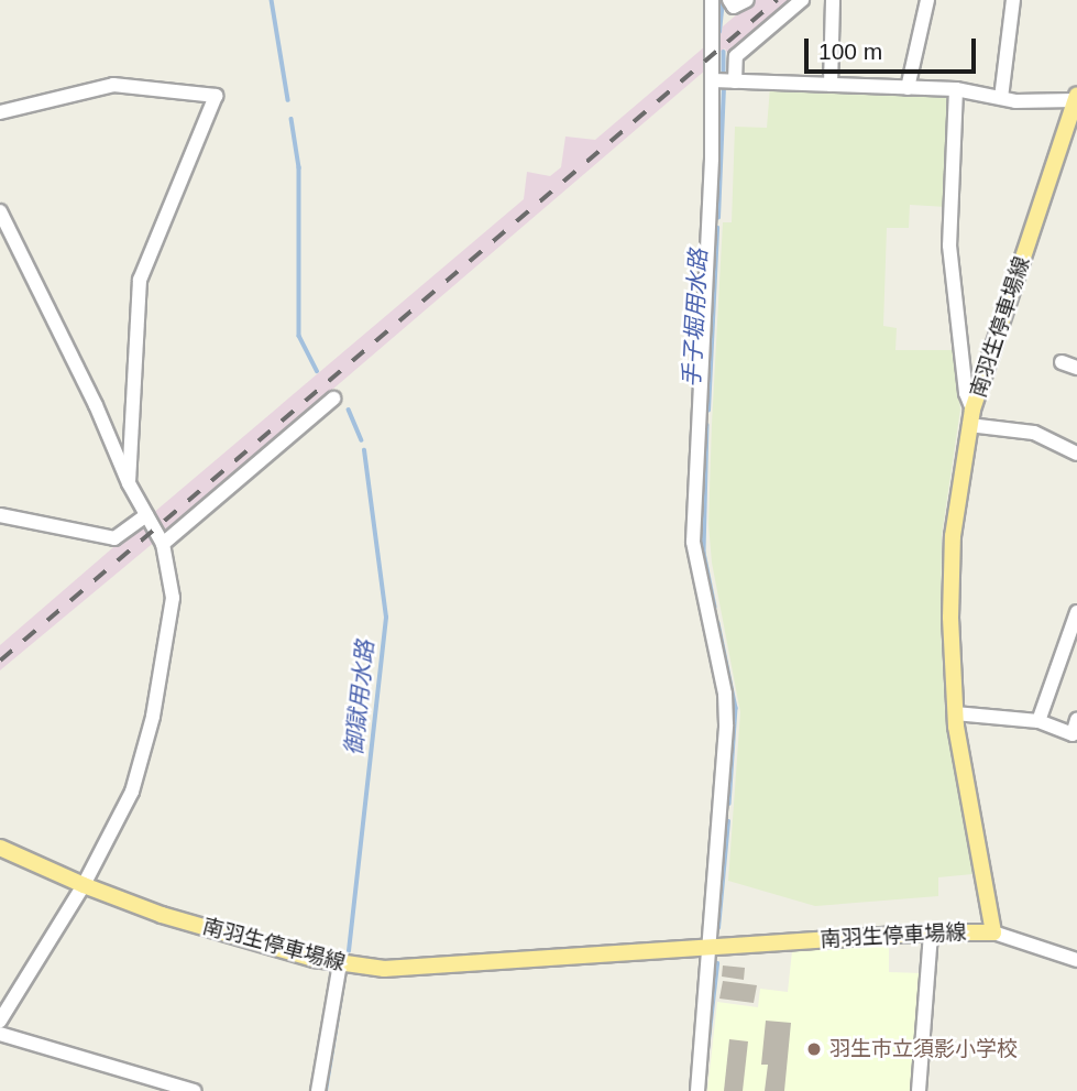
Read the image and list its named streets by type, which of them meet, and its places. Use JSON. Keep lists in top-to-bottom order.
{
  "streets": {
    "main road": ["南羽生停車場線"]
  },
  "water": ["手子堀用水路", "御獄用水路"],
  "places": ["羽生市立須影小学校"],
  "scale_bar": "100 m"
}
